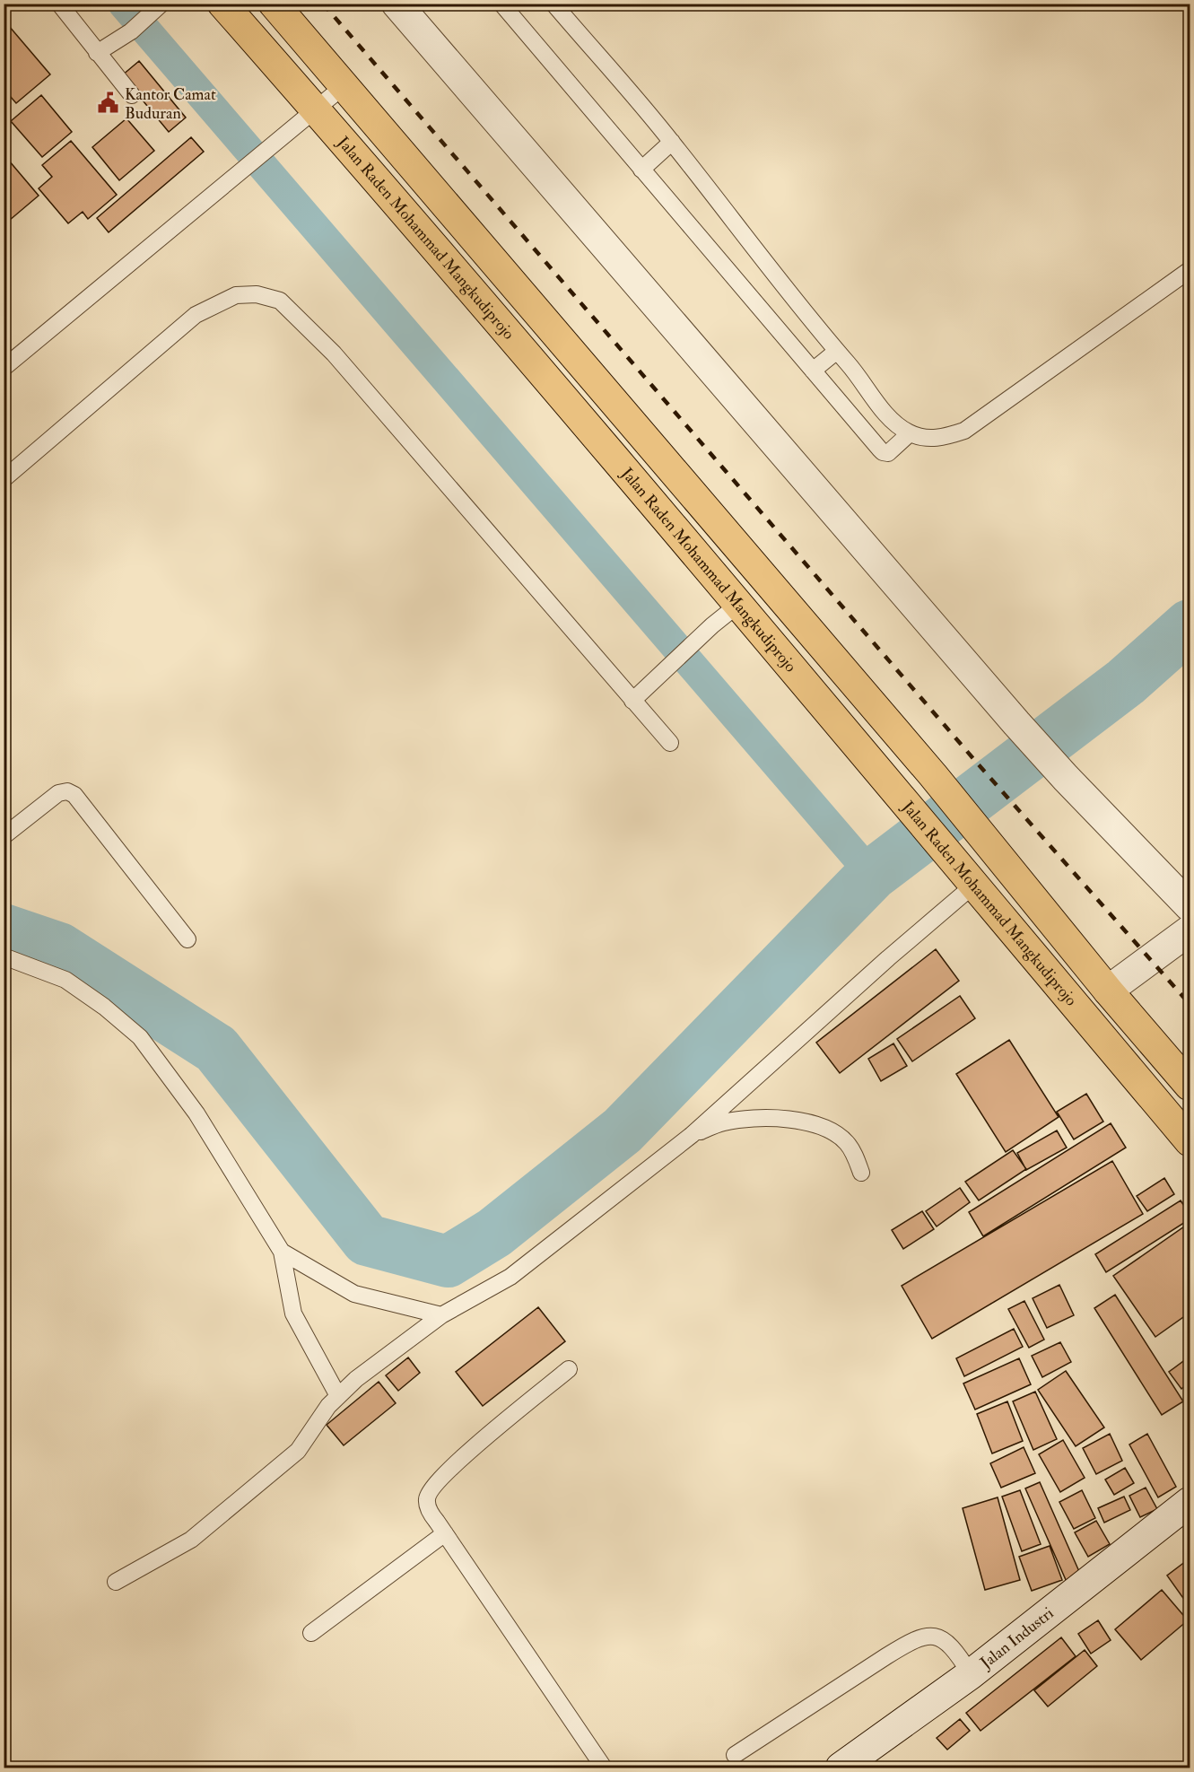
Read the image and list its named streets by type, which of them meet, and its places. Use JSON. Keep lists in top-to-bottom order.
{
  "streets": {
    "highway": ["Jalan Raden Mohammad Mangkudiprojo"],
    "street": ["Jalan Industri"]
  },
  "places": {
    "public building": ["Kantor Camat Buduran"]
  }
}
